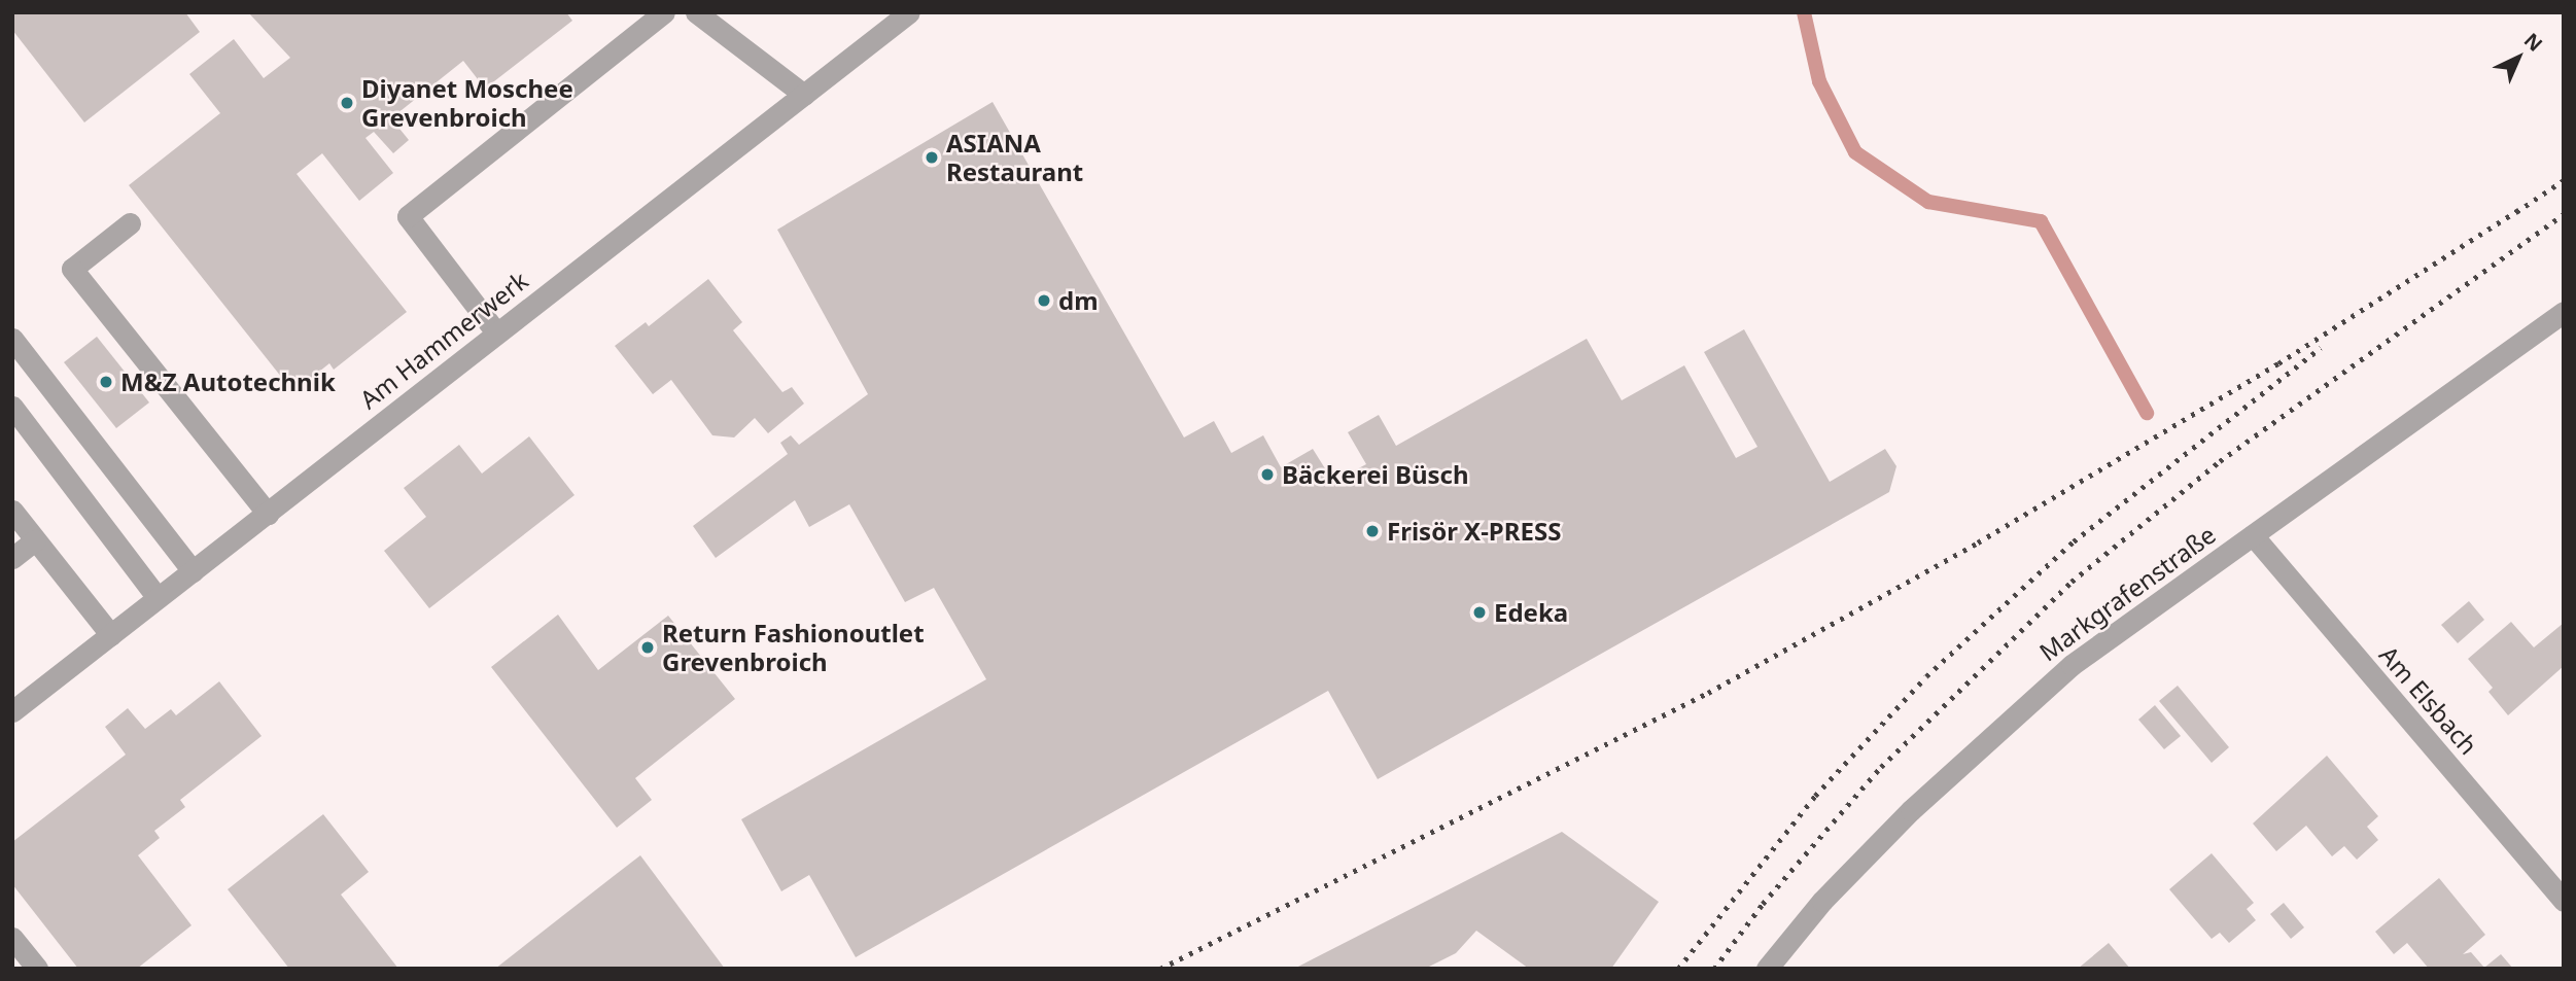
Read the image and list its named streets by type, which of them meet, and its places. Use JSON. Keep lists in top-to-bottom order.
{
  "streets": {
    "street": ["Am Hammerwerk", "Markgrafenstraße", "Am Elsbach"]
  },
  "crossings": [
    ["Markgrafenstraße", "Am Elsbach"]
  ],
  "places": [
    "Diyanet Moschee Grevenbroich",
    "ASIANA Restaurant",
    "dm",
    "M&Z Autotechnik",
    "Bäckerei Büsch",
    "Frisör X-PRESS",
    "Edeka",
    "Return Fashionoutlet Grevenbroich"
  ],
  "north": "top right"
}
